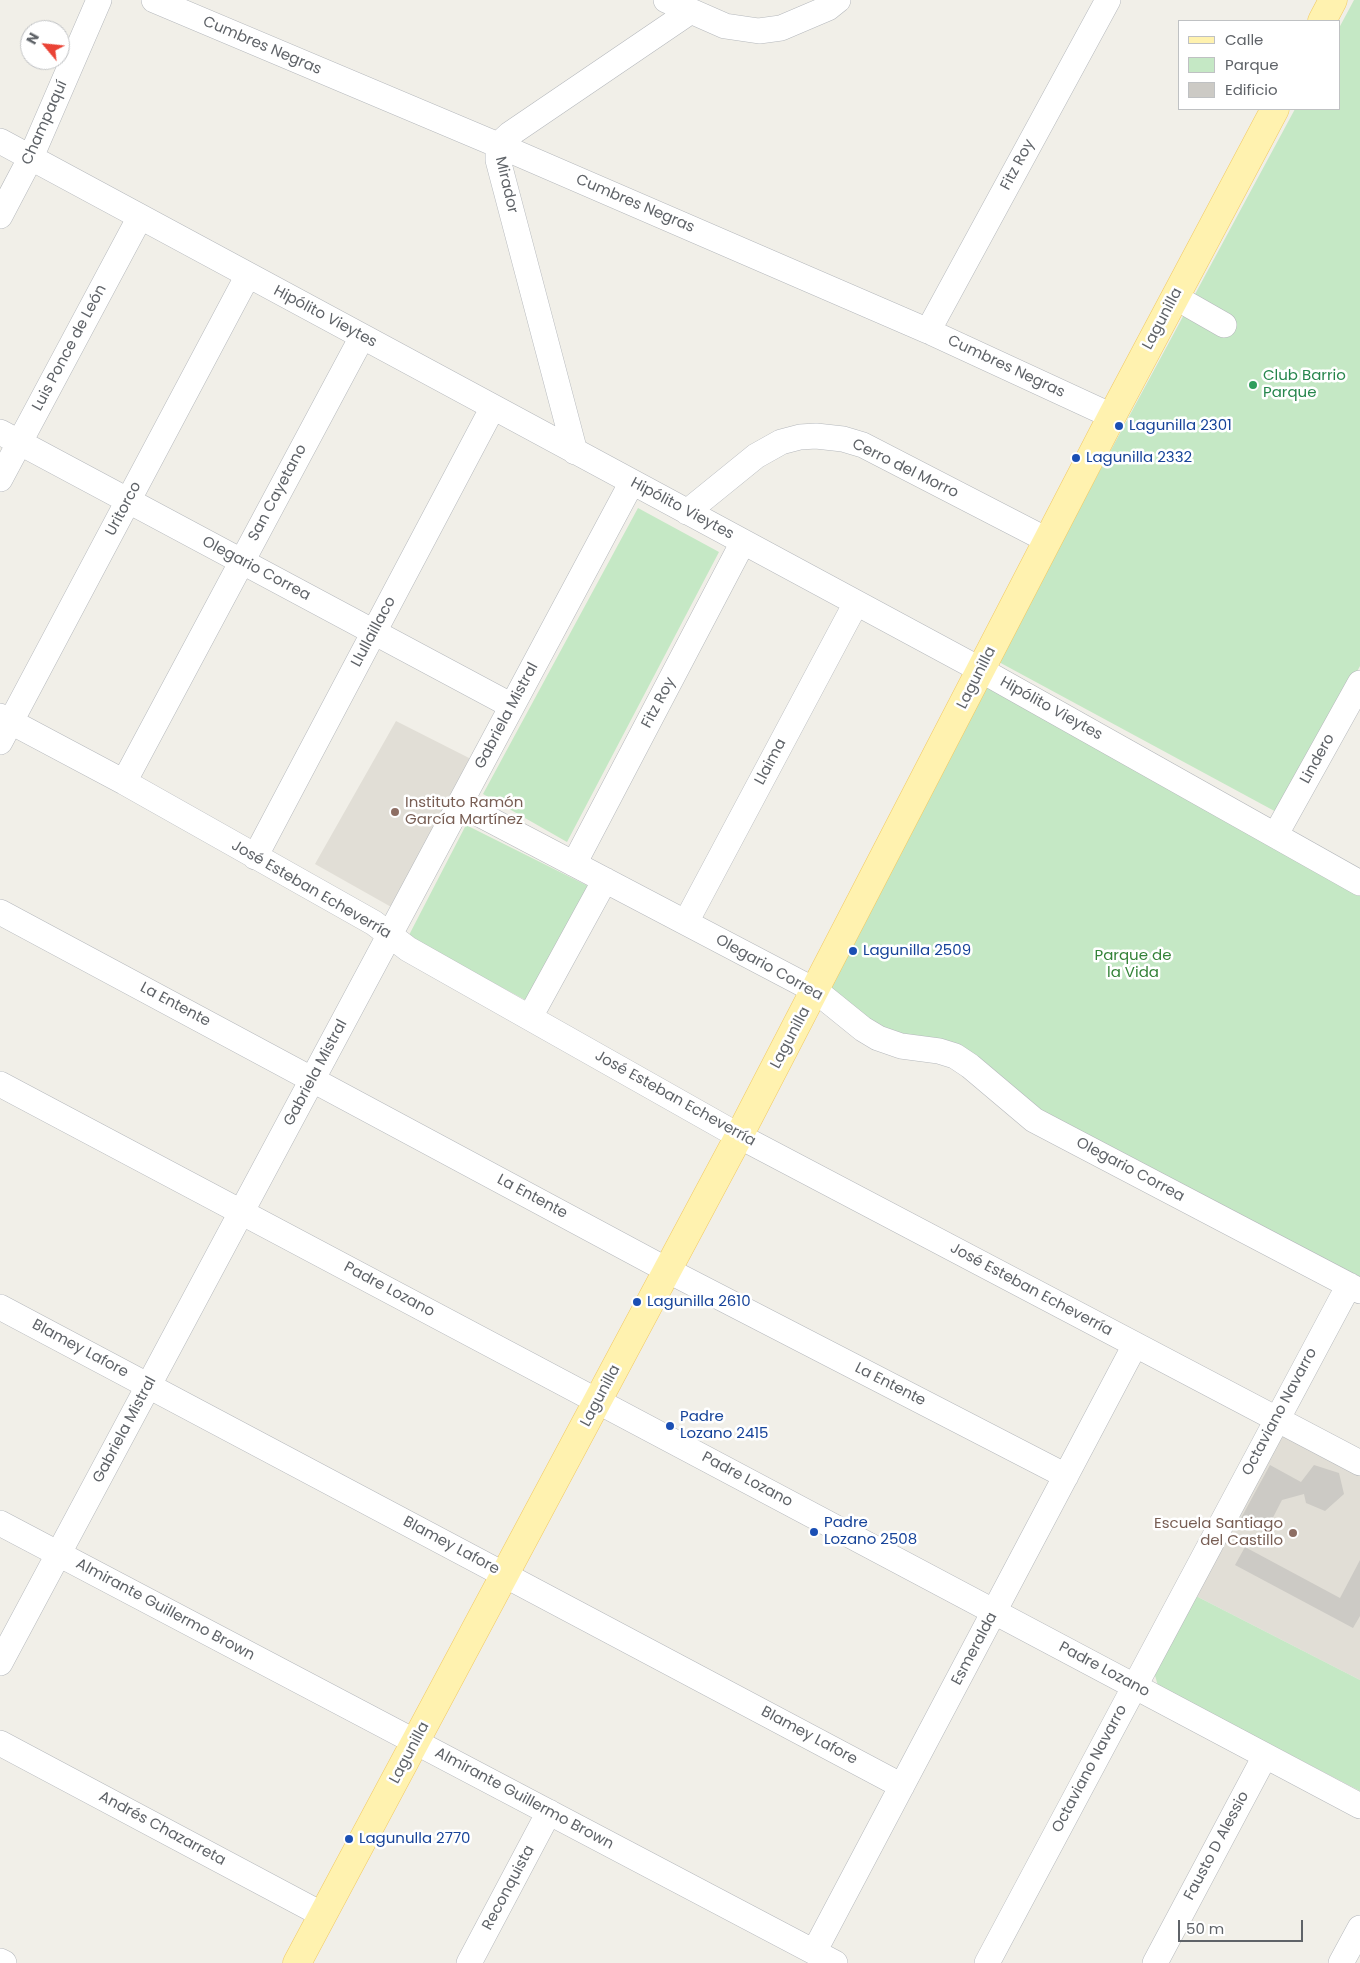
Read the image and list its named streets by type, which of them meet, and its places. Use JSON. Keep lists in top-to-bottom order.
{
  "streets": {
    "main road": ["Lagunilla"],
    "street": [
      "Cumbres Negras",
      "Champaquí",
      "Fitz Roy",
      "Mirador",
      "Hipólito Vieytes",
      "Luis Ponce de León",
      "Cerro del Morro",
      "San Cayetano",
      "Uritorco",
      "Olegario Correa",
      "Llullaillaco",
      "Gabriela Mistral",
      "Lindero",
      "Llaima",
      "José Esteban Echeverría",
      "La Entente",
      "Padre Lozano",
      "Blamey Lafore",
      "Octaviano Navarro",
      "Almirante Guillermo Brown",
      "Esmeralda",
      "Andrés Chazarreta",
      "Fausto D Alessio",
      "Reconquista"
    ]
  },
  "crossings": [
    ["Cumbres Negras", "Fitz Roy"],
    ["Cumbres Negras", "Mirador"],
    ["Cumbres Negras", "Lagunilla"],
    ["Champaquí", "Hipólito Vieytes"],
    ["Fitz Roy", "Hipólito Vieytes"],
    ["Fitz Roy", "Olegario Correa"],
    ["Mirador", "Hipólito Vieytes"],
    ["Hipólito Vieytes", "Lagunilla"],
    ["Hipólito Vieytes", "Luis Ponce de León"],
    ["Hipólito Vieytes", "Cerro del Morro"],
    ["Hipólito Vieytes", "San Cayetano"],
    ["Hipólito Vieytes", "Uritorco"],
    ["Hipólito Vieytes", "Llullaillaco"],
    ["Hipólito Vieytes", "Gabriela Mistral"],
    ["Hipólito Vieytes", "Lindero"],
    ["Hipólito Vieytes", "Llaima"],
    ["Lagunilla", "Cerro del Morro"],
    ["Lagunilla", "Olegario Correa"],
    ["Lagunilla", "José Esteban Echeverría"],
    ["Lagunilla", "La Entente"],
    ["Lagunilla", "Padre Lozano"],
    ["Lagunilla", "Blamey Lafore"],
    ["Lagunilla", "Almirante Guillermo Brown"],
    ["Lagunilla", "Andrés Chazarreta"],
    ["Luis Ponce de León", "Olegario Correa"],
    ["San Cayetano", "Olegario Correa"],
    ["San Cayetano", "José Esteban Echeverría"],
    ["Uritorco", "Olegario Correa"],
    ["Uritorco", "José Esteban Echeverría"],
    ["Olegario Correa", "Llullaillaco"],
    ["Olegario Correa", "Gabriela Mistral"],
    ["Olegario Correa", "Llaima"],
    ["Olegario Correa", "Octaviano Navarro"],
    ["Llullaillaco", "José Esteban Echeverría"],
    ["Gabriela Mistral", "José Esteban Echeverría"],
    ["Gabriela Mistral", "La Entente"],
    ["Gabriela Mistral", "Padre Lozano"],
    ["Gabriela Mistral", "Blamey Lafore"],
    ["Gabriela Mistral", "Almirante Guillermo Brown"],
    ["José Esteban Echeverría", "Octaviano Navarro"],
    ["José Esteban Echeverría", "Esmeralda"],
    ["La Entente", "Esmeralda"],
    ["Padre Lozano", "Octaviano Navarro"],
    ["Padre Lozano", "Esmeralda"],
    ["Padre Lozano", "Fausto D Alessio"],
    ["Blamey Lafore", "Esmeralda"],
    ["Almirante Guillermo Brown", "Esmeralda"],
    ["Almirante Guillermo Brown", "Reconquista"]
  ],
  "parks": ["Parque de la Vida"],
  "places": [
    "Club Barrio Parque",
    "Lagunilla 2301",
    "Lagunilla 2332",
    "Instituto Ramón García Martínez",
    "Lagunilla 2509",
    "Lagunilla 2610",
    "Padre Lozano 2415",
    "Padre Lozano 2508",
    "Escuela Santiago del Castillo",
    "Lagunulla 2770"
  ],
  "legend": ["Calle", "Parque", "Edificio"],
  "scale_bar": "50 m",
  "north": "top left"
}
